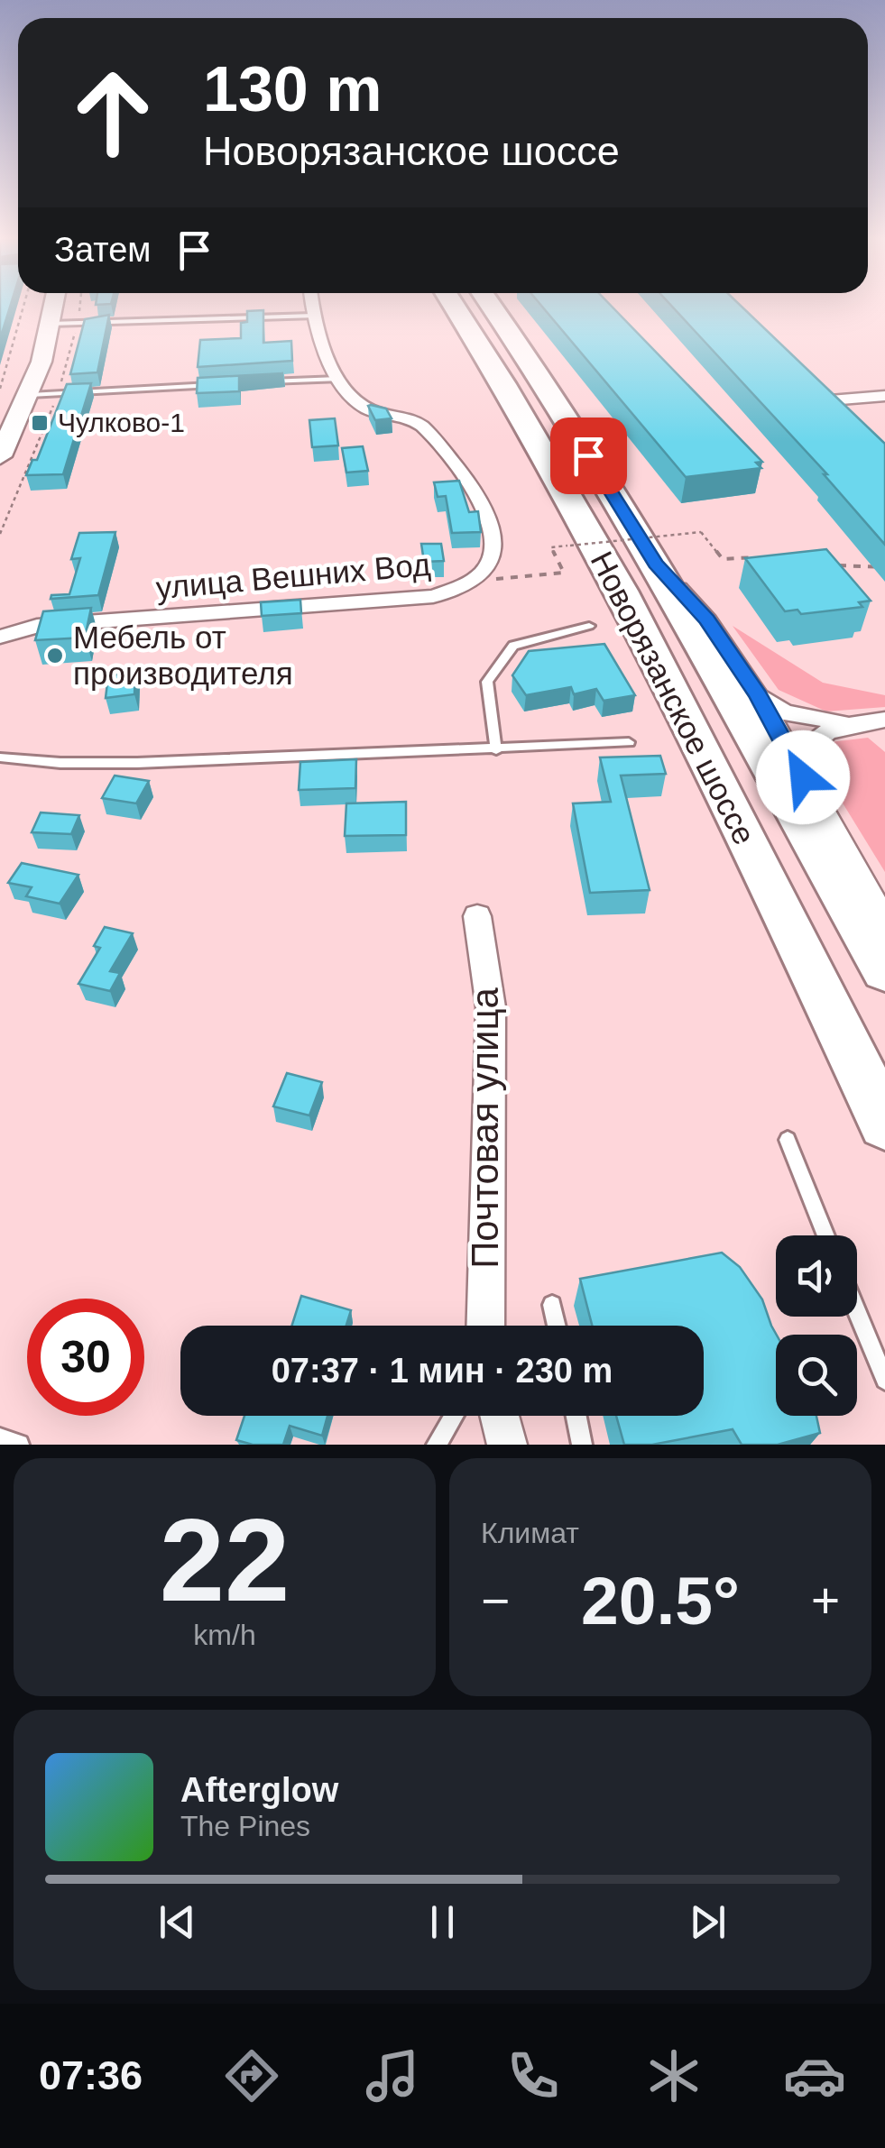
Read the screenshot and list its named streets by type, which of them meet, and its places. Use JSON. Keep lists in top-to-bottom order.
{
  "streets": {
    "highway": ["Новорязанское шоссе"],
    "street": ["улица Вешних Вод", "Почтовая улица"]
  },
  "places": {
    "transit": ["Чулково-1"],
    "other": ["Мебель от производителя"]
  },
  "page": {
    "turn": ["130 m", "Новорязанское шоссе"],
    "then": "Затем",
    "limit": "30",
    "trip": "07:37 · 1 мин · 230 m",
    "tile": [
      ["22", "km/h"],
      "Климат"
    ],
    "heat": ["−", "20.5°", "+"],
    "song": ["Afterglow", "The Pines"],
    "tabs": "07:36"
  }
}
